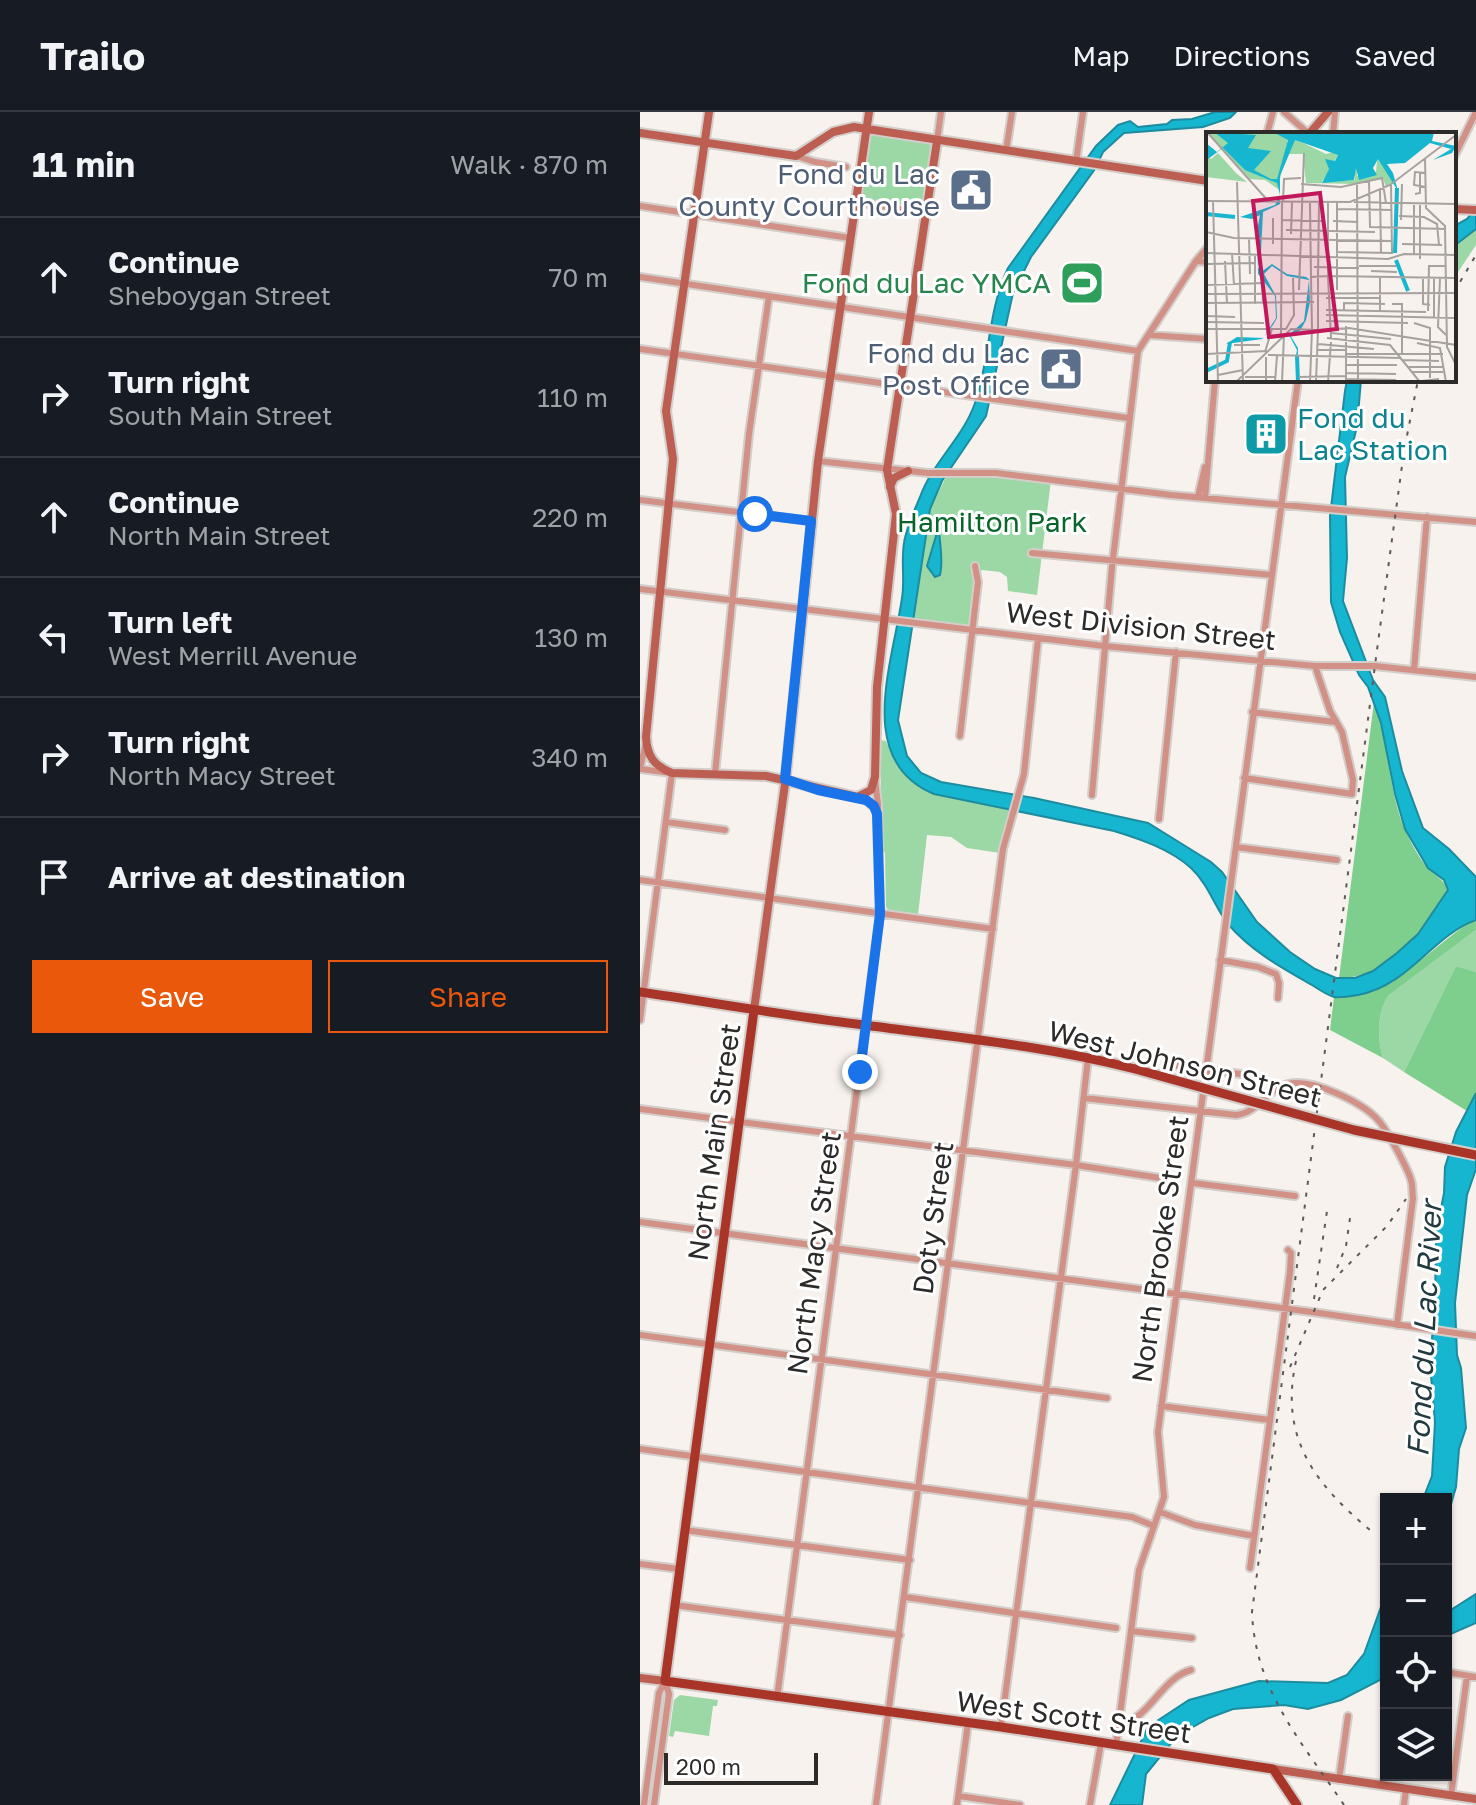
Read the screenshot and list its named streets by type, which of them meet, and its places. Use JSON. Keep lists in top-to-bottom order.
{
  "streets": {
    "main road": [
      "West Johnson Street",
      "North Main Street",
      "North Macy Street",
      "West Scott Street"
    ],
    "street": ["West Division Street", "Doty Street", "North Brooke Street"]
  },
  "crossings": [
    ["West Division Street", "North Main Street"],
    ["West Division Street", "Doty Street"],
    ["West Division Street", "North Brooke Street"],
    ["West Division Street", "North Macy Street"],
    ["West Johnson Street", "North Main Street"],
    ["West Johnson Street", "Doty Street"],
    ["West Johnson Street", "North Macy Street"],
    ["North Main Street", "West Scott Street"],
    ["Doty Street", "West Scott Street"],
    ["North Brooke Street", "West Scott Street"],
    ["North Macy Street", "West Scott Street"]
  ],
  "water": ["Fond du Lac River"],
  "parks": ["Hamilton Park"],
  "places": {
    "public building": ["Fond du Lac County Courthouse", "Fond du Lac Post Office"],
    "sports": ["Fond du Lac YMCA"],
    "building": ["Fond du Lac Station"]
  },
  "scale_bar": "200 m",
  "page": {
    "header": "Trailo",
    "nav": ["Map", "Directions", "Saved"],
    "heading": ["11 min", "Walk · 870 m"],
    "list": [
      ["Continue", "Sheboygan Street", "70 m"],
      ["Turn right", "South Main Street", "110 m"],
      ["Continue", "North Main Street", "220 m"],
      ["Turn left", "West Merrill Avenue", "130 m"],
      ["Turn right", "North Macy Street", "340 m"],
      "Arrive at destination"
    ],
    "buttons": ["Save", "Share"],
    "map_buttons": ["+", "−"],
    "scale": "200 m"
  }
}
